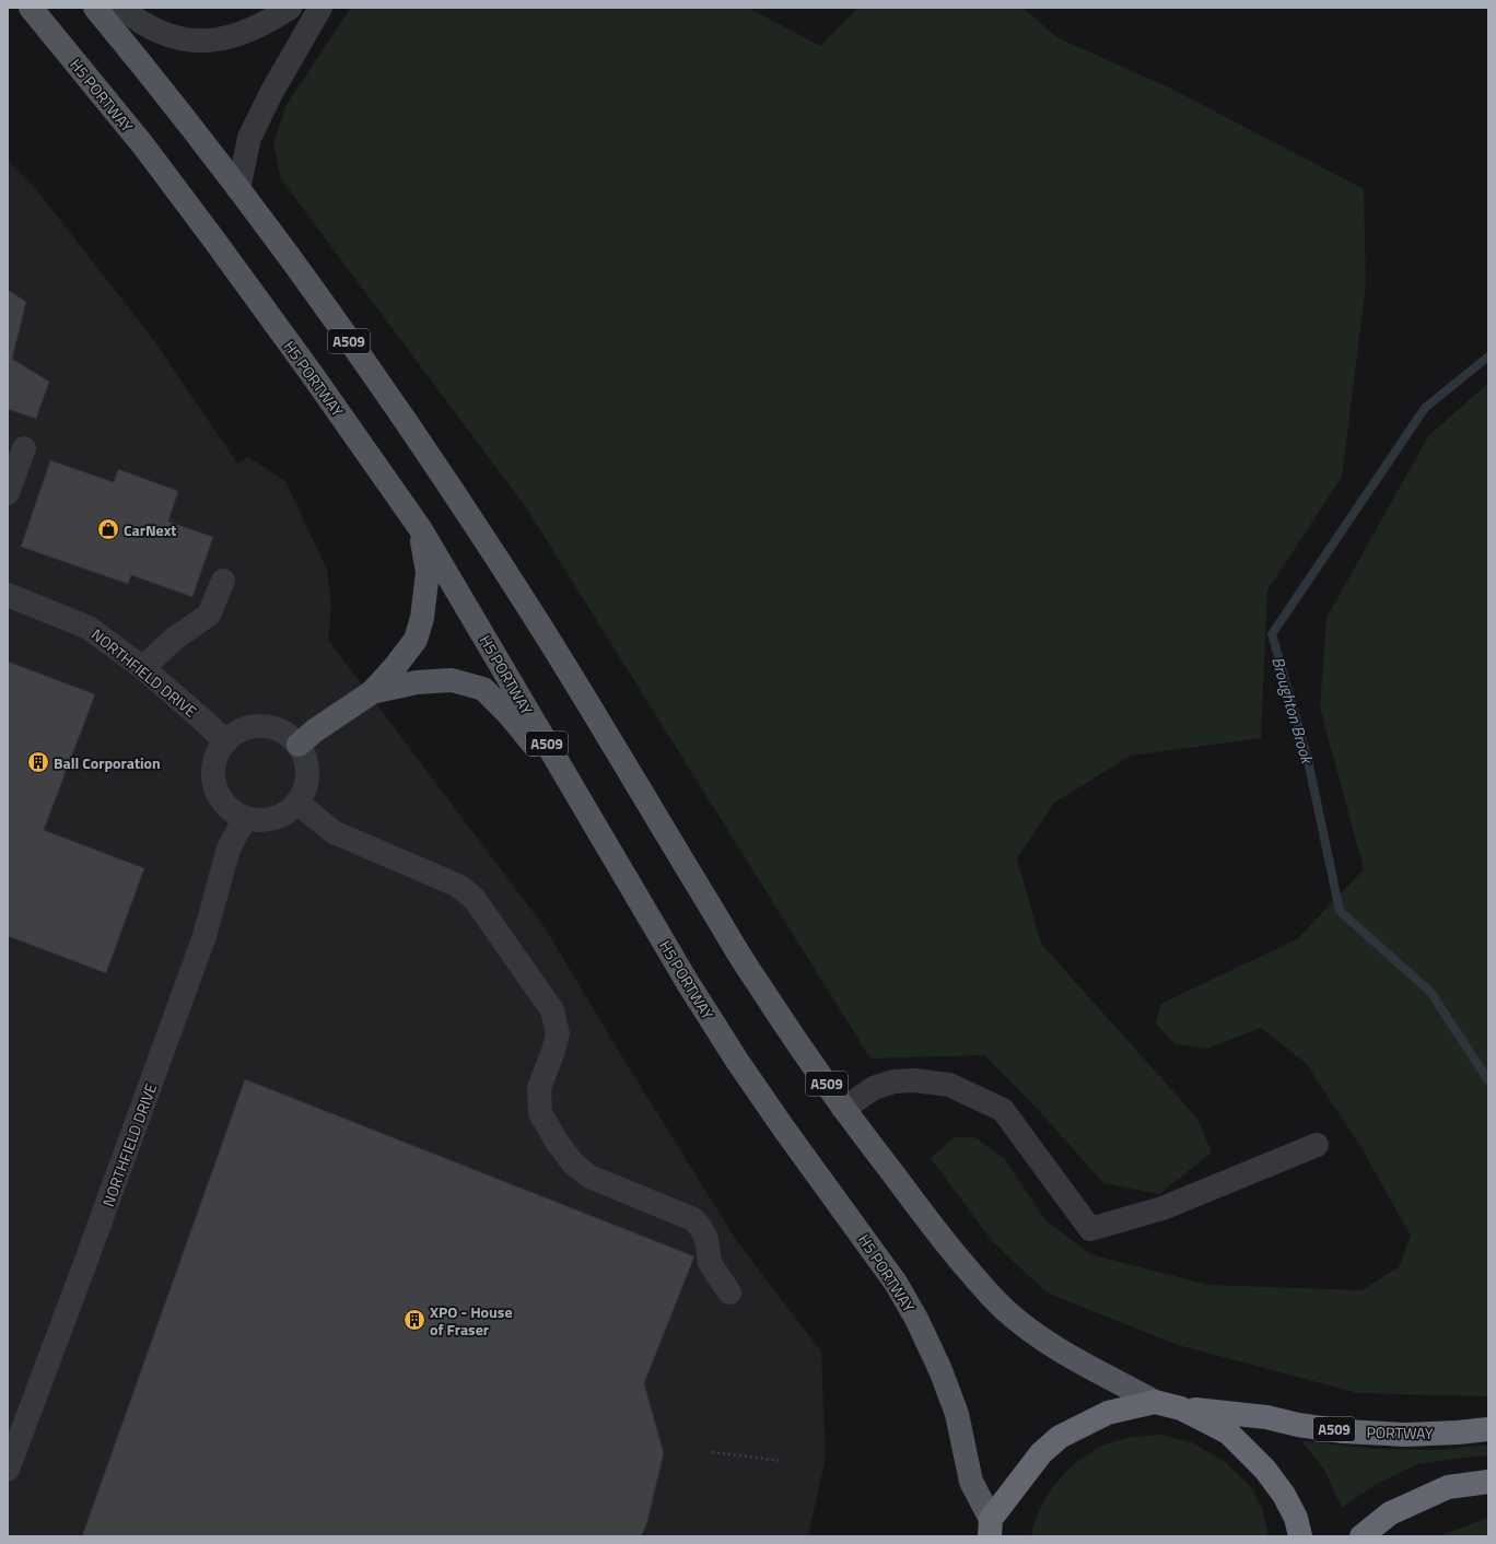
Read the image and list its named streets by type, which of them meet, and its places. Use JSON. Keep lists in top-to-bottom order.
{
  "streets": {
    "highway": ["A509", "PORTWAY"],
    "main road": ["H5 PORTWAY"],
    "street": ["NORTHFIELD DRIVE"]
  },
  "crossings": [
    ["H5 PORTWAY", "A509"],
    ["A509", "PORTWAY"]
  ],
  "water": ["Broughton Brook"],
  "places": {
    "shop": ["CarNext"],
    "building": ["Ball Corporation", "XPO - House of Fraser"]
  }
}
